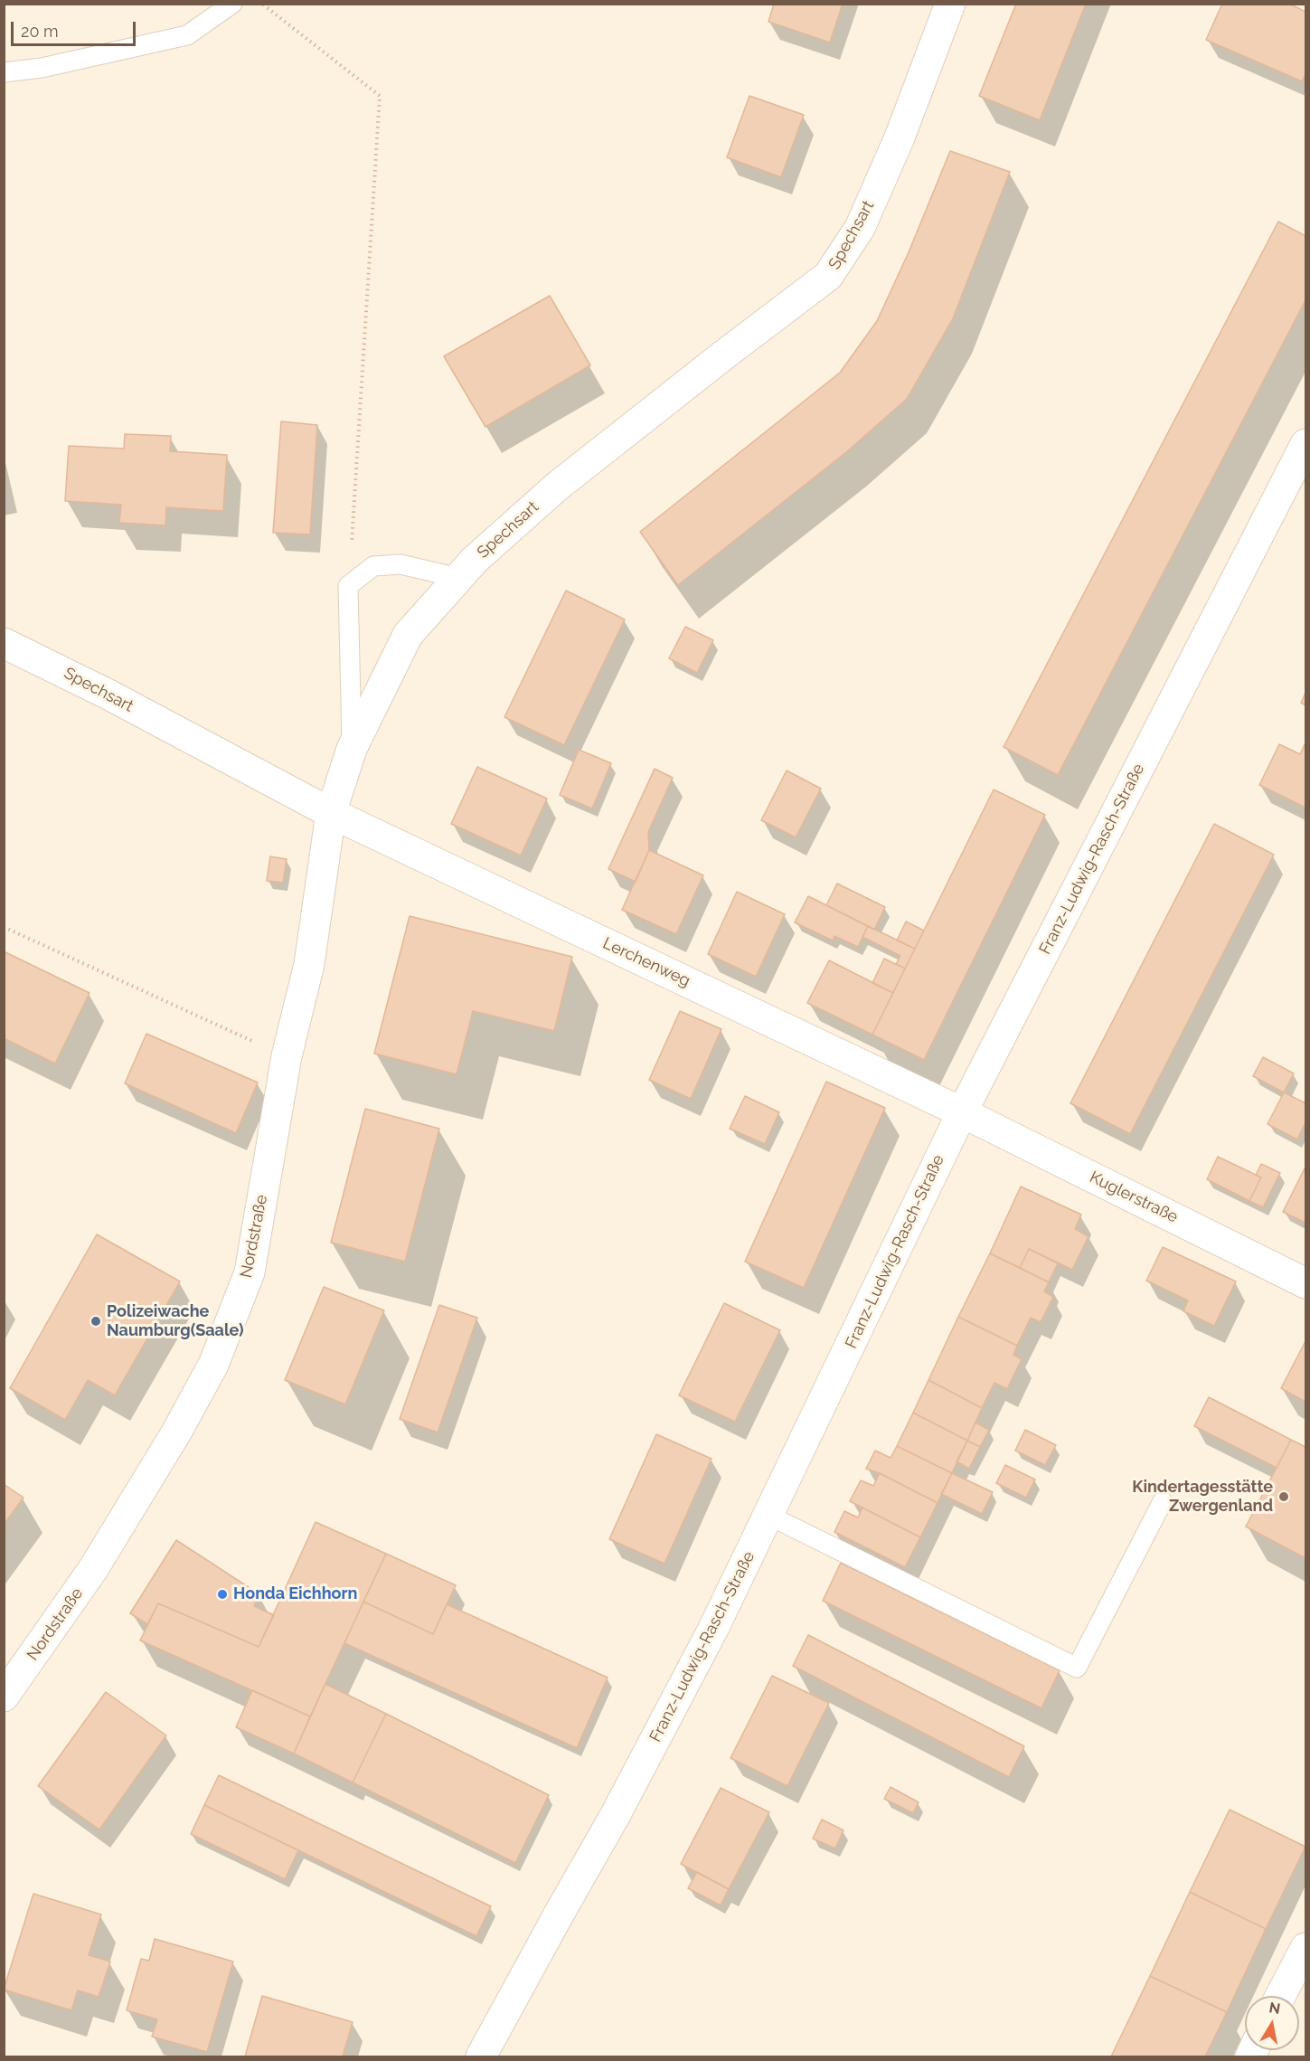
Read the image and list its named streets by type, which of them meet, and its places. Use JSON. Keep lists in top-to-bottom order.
{
  "streets": {
    "street": [
      "Spechsart",
      "Franz-Ludwig-Rasch-Straße",
      "Lerchenweg",
      "Kuglerstraße",
      "Nordstraße"
    ]
  },
  "crossings": [
    ["Spechsart", "Lerchenweg"],
    ["Spechsart", "Nordstraße"],
    ["Franz-Ludwig-Rasch-Straße", "Lerchenweg"],
    ["Franz-Ludwig-Rasch-Straße", "Kuglerstraße"],
    ["Lerchenweg", "Kuglerstraße"],
    ["Lerchenweg", "Nordstraße"]
  ],
  "places": ["Polizeiwache Naumburg(Saale)", "Kindertagesstätte Zwergenland", "Honda Eichhorn"],
  "scale_bar": "20 m",
  "north": "top"
}
